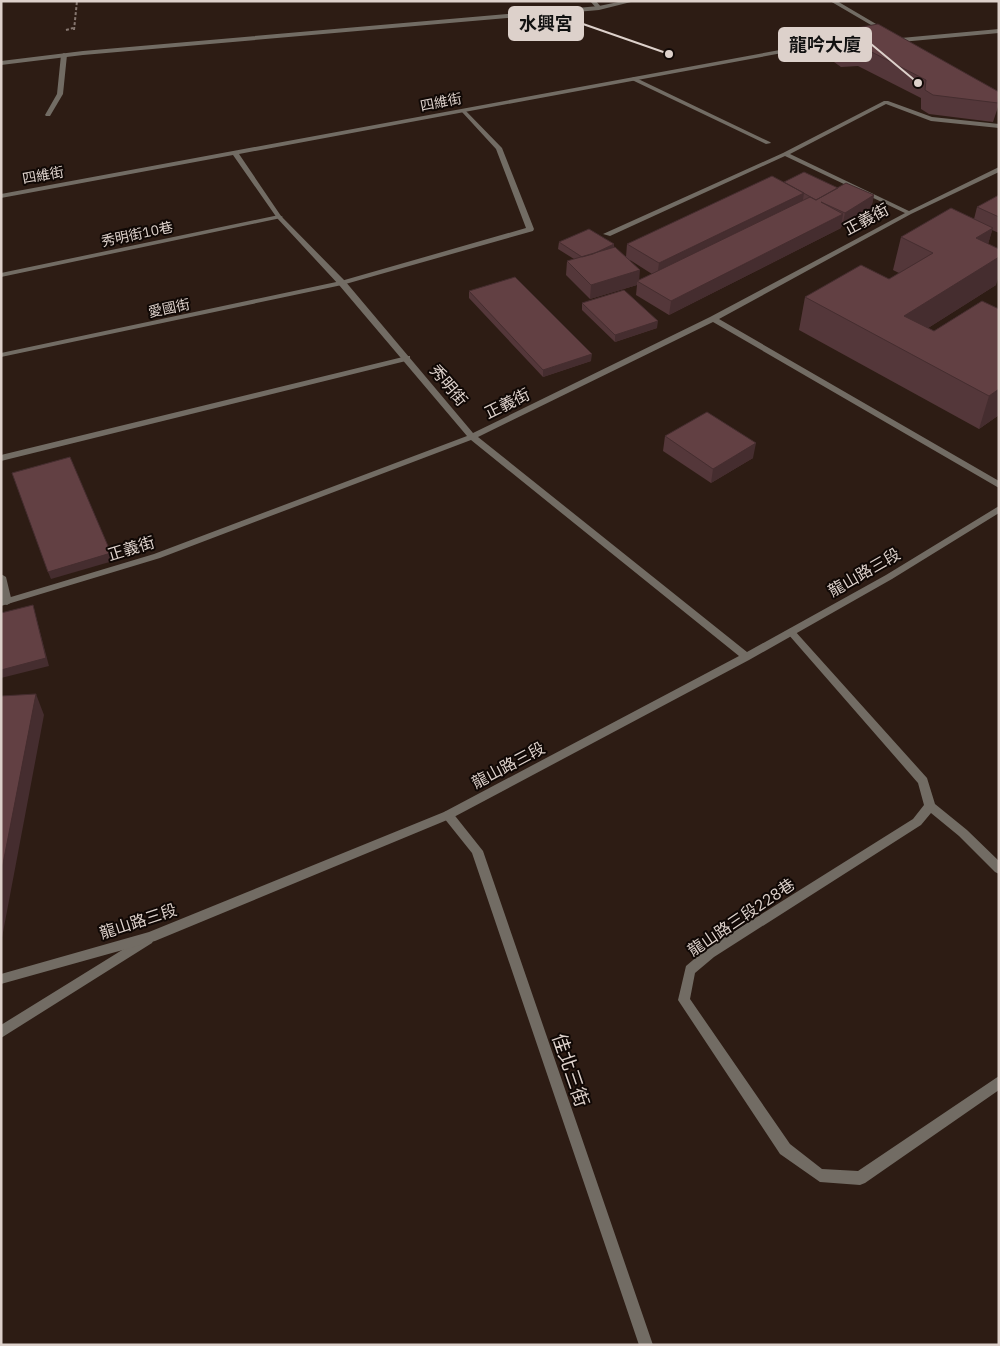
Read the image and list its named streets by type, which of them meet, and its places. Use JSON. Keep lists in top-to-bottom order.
{
  "streets": {
    "street": [
      "四維街",
      "正義街",
      "秀明街10巷",
      "愛國街",
      "秀明街",
      "龍山路三段",
      "龍山路三段228巷",
      "佳北三街"
    ]
  },
  "crossings": [
    ["四維街", "愛國街"],
    ["四維街", "秀明街"],
    ["正義街", "秀明街"],
    ["秀明街10巷", "秀明街"],
    ["愛國街", "秀明街"],
    ["秀明街", "龍山路三段"],
    ["龍山路三段", "佳北三街"]
  ],
  "places": ["水興宮", "龍吟大廈"]
}
